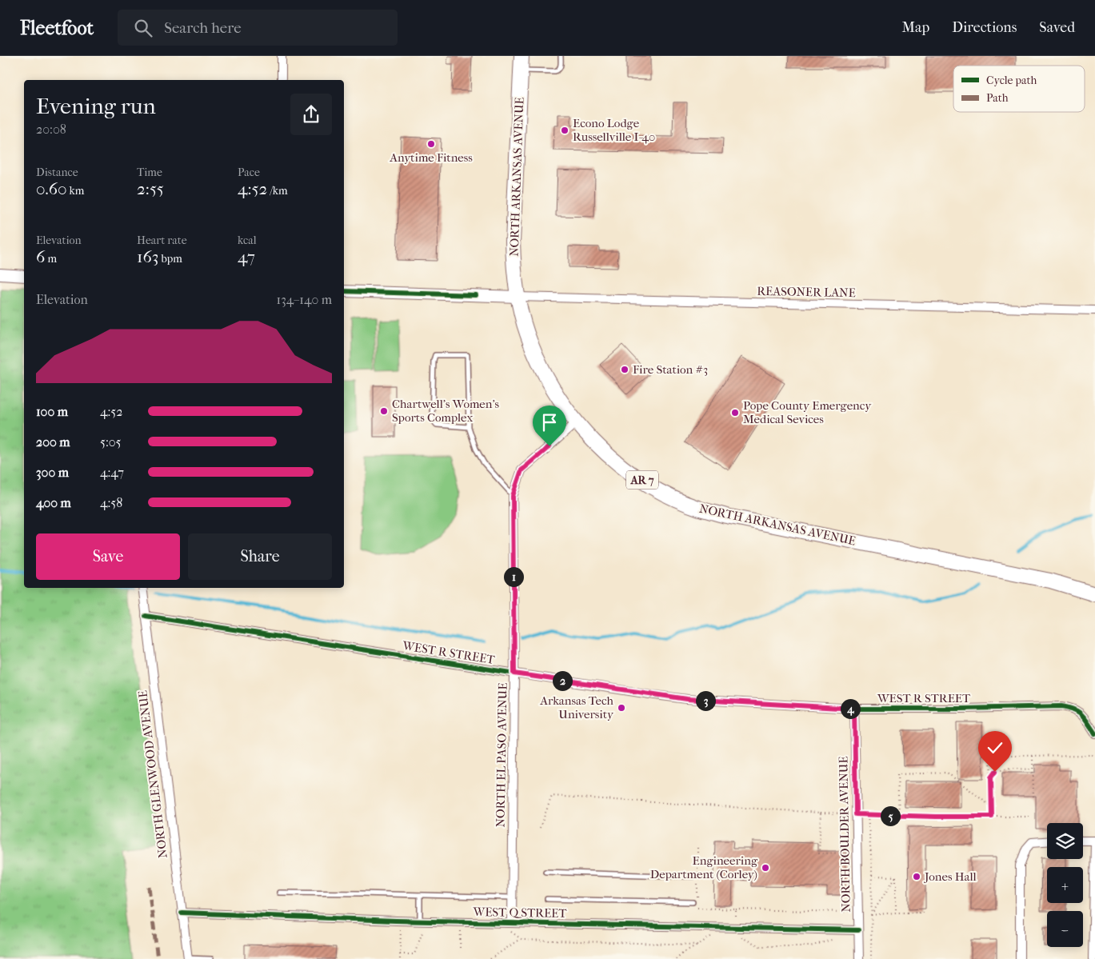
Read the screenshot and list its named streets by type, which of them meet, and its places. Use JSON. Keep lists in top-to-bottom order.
{
  "streets": {
    "highway": ["NORTH ARKANSAS AVENUE", "AR 7"],
    "street": [
      "REASONER LANE",
      "WEST R STREET",
      "NORTH EL PASO AVENUE",
      "NORTH GLENWOOD AVENUE",
      "NORTH BOULDER AVENUE",
      "WEST Q STREET"
    ]
  },
  "crossings": [
    ["NORTH ARKANSAS AVENUE", "REASONER LANE"],
    ["NORTH ARKANSAS AVENUE", "NORTH EL PASO AVENUE"],
    ["WEST R STREET", "NORTH EL PASO AVENUE"],
    ["WEST R STREET", "NORTH GLENWOOD AVENUE"],
    ["WEST R STREET", "NORTH BOULDER AVENUE"],
    ["NORTH EL PASO AVENUE", "WEST Q STREET"],
    ["NORTH GLENWOOD AVENUE", "WEST Q STREET"],
    ["NORTH BOULDER AVENUE", "WEST Q STREET"]
  ],
  "places": [
    "Econo Lodge Russellville I-40",
    "Anytime Fitness",
    "Fire Station #3",
    "Chartwell's Women's Sports Complex",
    "Pope County Emergency Medical Sevices",
    "Arkansas Tech University",
    "Engineering Department (Corley)",
    "Jones Hall"
  ],
  "legend": ["Cycle path", "Path"],
  "page": {
    "header": "Fleetfoot",
    "search": "Search here",
    "nav": ["Map", "Directions", "Saved"],
    "heading": ["Evening run", "20:08"],
    "stats": [
      ["Distance", "0.60 km"],
      ["Time", "2:55"],
      ["Pace", "4:52 /km"],
      ["Elevation", "6 m"],
      ["Heart rate", "163 bpm"],
      ["kcal", "47"]
    ],
    "chart": ["Elevation", "134–140 m"],
    "list": [
      {
        "name": "100 m",
        "note": "4:52"
      },
      {
        "name": "200 m",
        "note": "5:05"
      },
      {
        "name": "300 m",
        "note": "4:47"
      },
      {
        "name": "400 m",
        "note": "4:58"
      }
    ],
    "buttons": ["Save", "Share"],
    "pins": [
      "1",
      "2",
      "3",
      "4",
      "5"
    ],
    "map_buttons": ["+", "−"]
  }
}
